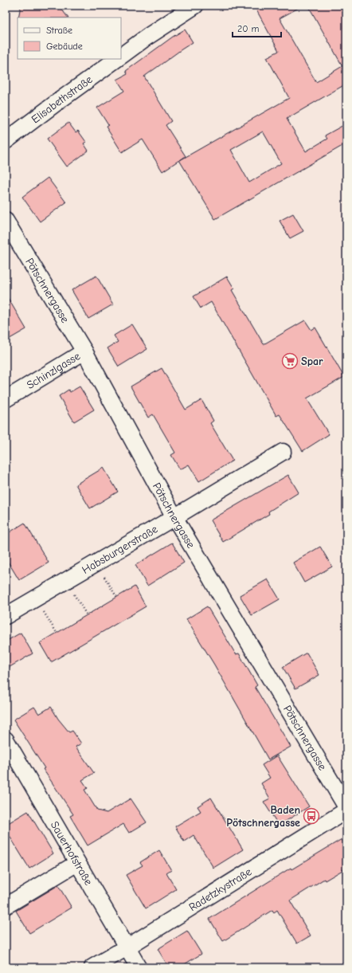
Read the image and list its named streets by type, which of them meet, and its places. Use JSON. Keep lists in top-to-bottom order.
{
  "streets": {
    "street": [
      "Elisabethstraße",
      "Pötschnergasse",
      "Schinzlgasse",
      "Habsburgerstraße",
      "Sauerhofstraße",
      "Radetzkystraße"
    ]
  },
  "crossings": [
    ["Pötschnergasse", "Schinzlgasse"],
    ["Pötschnergasse", "Habsburgerstraße"],
    ["Sauerhofstraße", "Radetzkystraße"]
  ],
  "places": {
    "supermarket": ["Spar"],
    "bus stop": ["Baden Pötschnergasse"]
  },
  "legend": ["Straße", "Gebäude"],
  "scale_bar": "20 m"
}
